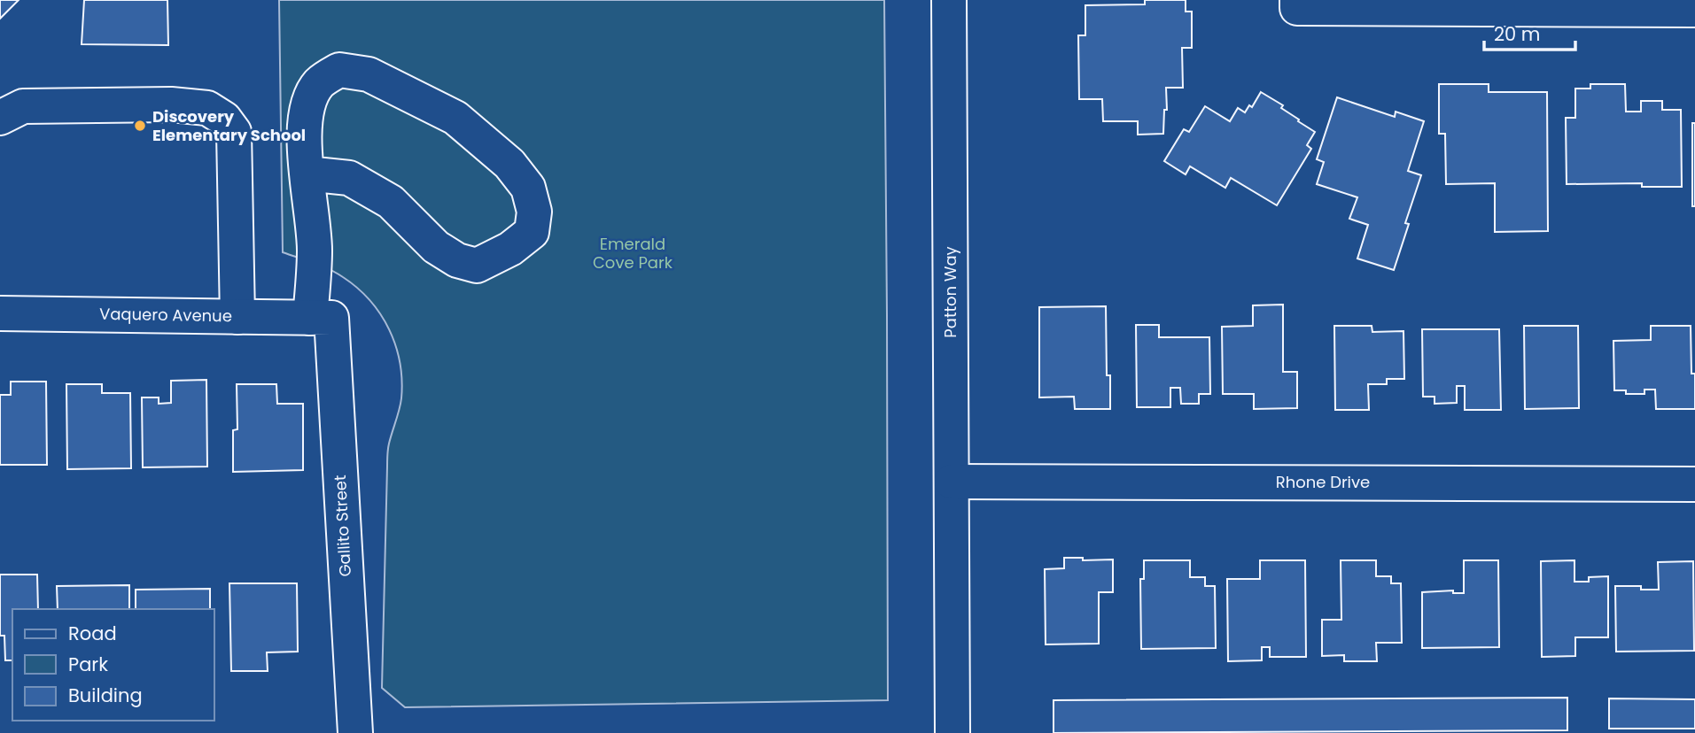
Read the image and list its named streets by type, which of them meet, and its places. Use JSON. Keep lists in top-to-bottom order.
{
  "streets": {
    "street": [
      "Patton Way",
      "Vaquero Avenue",
      "Rhone Drive",
      "Gallito Street"
    ]
  },
  "crossings": [
    ["Patton Way", "Rhone Drive"],
    ["Vaquero Avenue", "Gallito Street"]
  ],
  "parks": ["Emerald Cove Park"],
  "places": ["Discovery Elementary School"],
  "legend": ["Road", "Park", "Building"],
  "scale_bar": "20 m"
}
